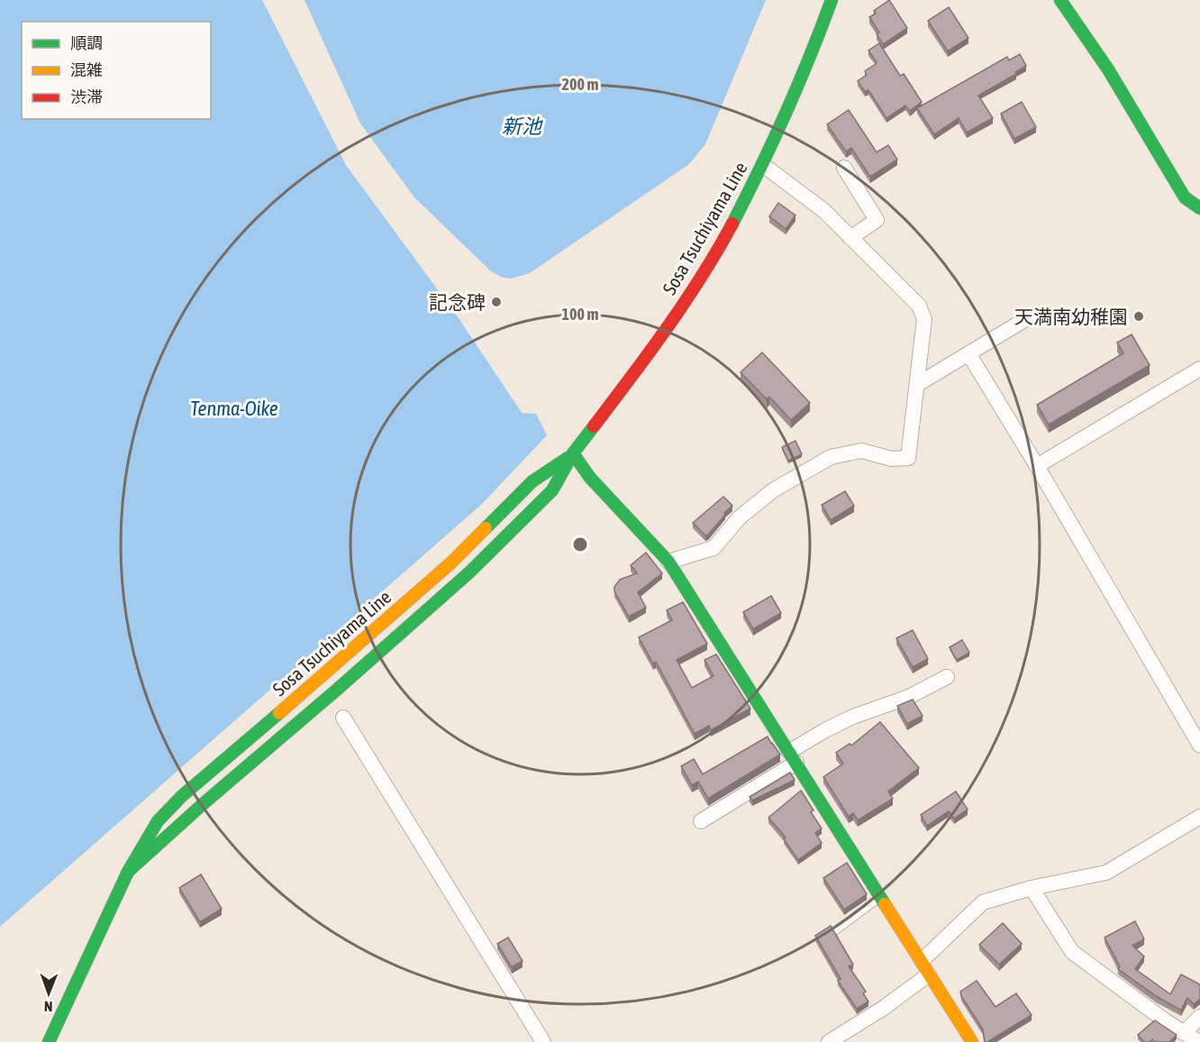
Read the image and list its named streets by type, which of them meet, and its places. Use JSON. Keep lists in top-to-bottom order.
{
  "streets": {
    "main road": ["Sosa Tsuchiyama Line"]
  },
  "water": ["新池", "Tenma-Oike"],
  "places": ["記念碑", "天満南幼稚園"],
  "legend": ["順調", "混雑", "渋滞"],
  "north": "bottom",
  "rings": ["200 m", "100 m"]
}
